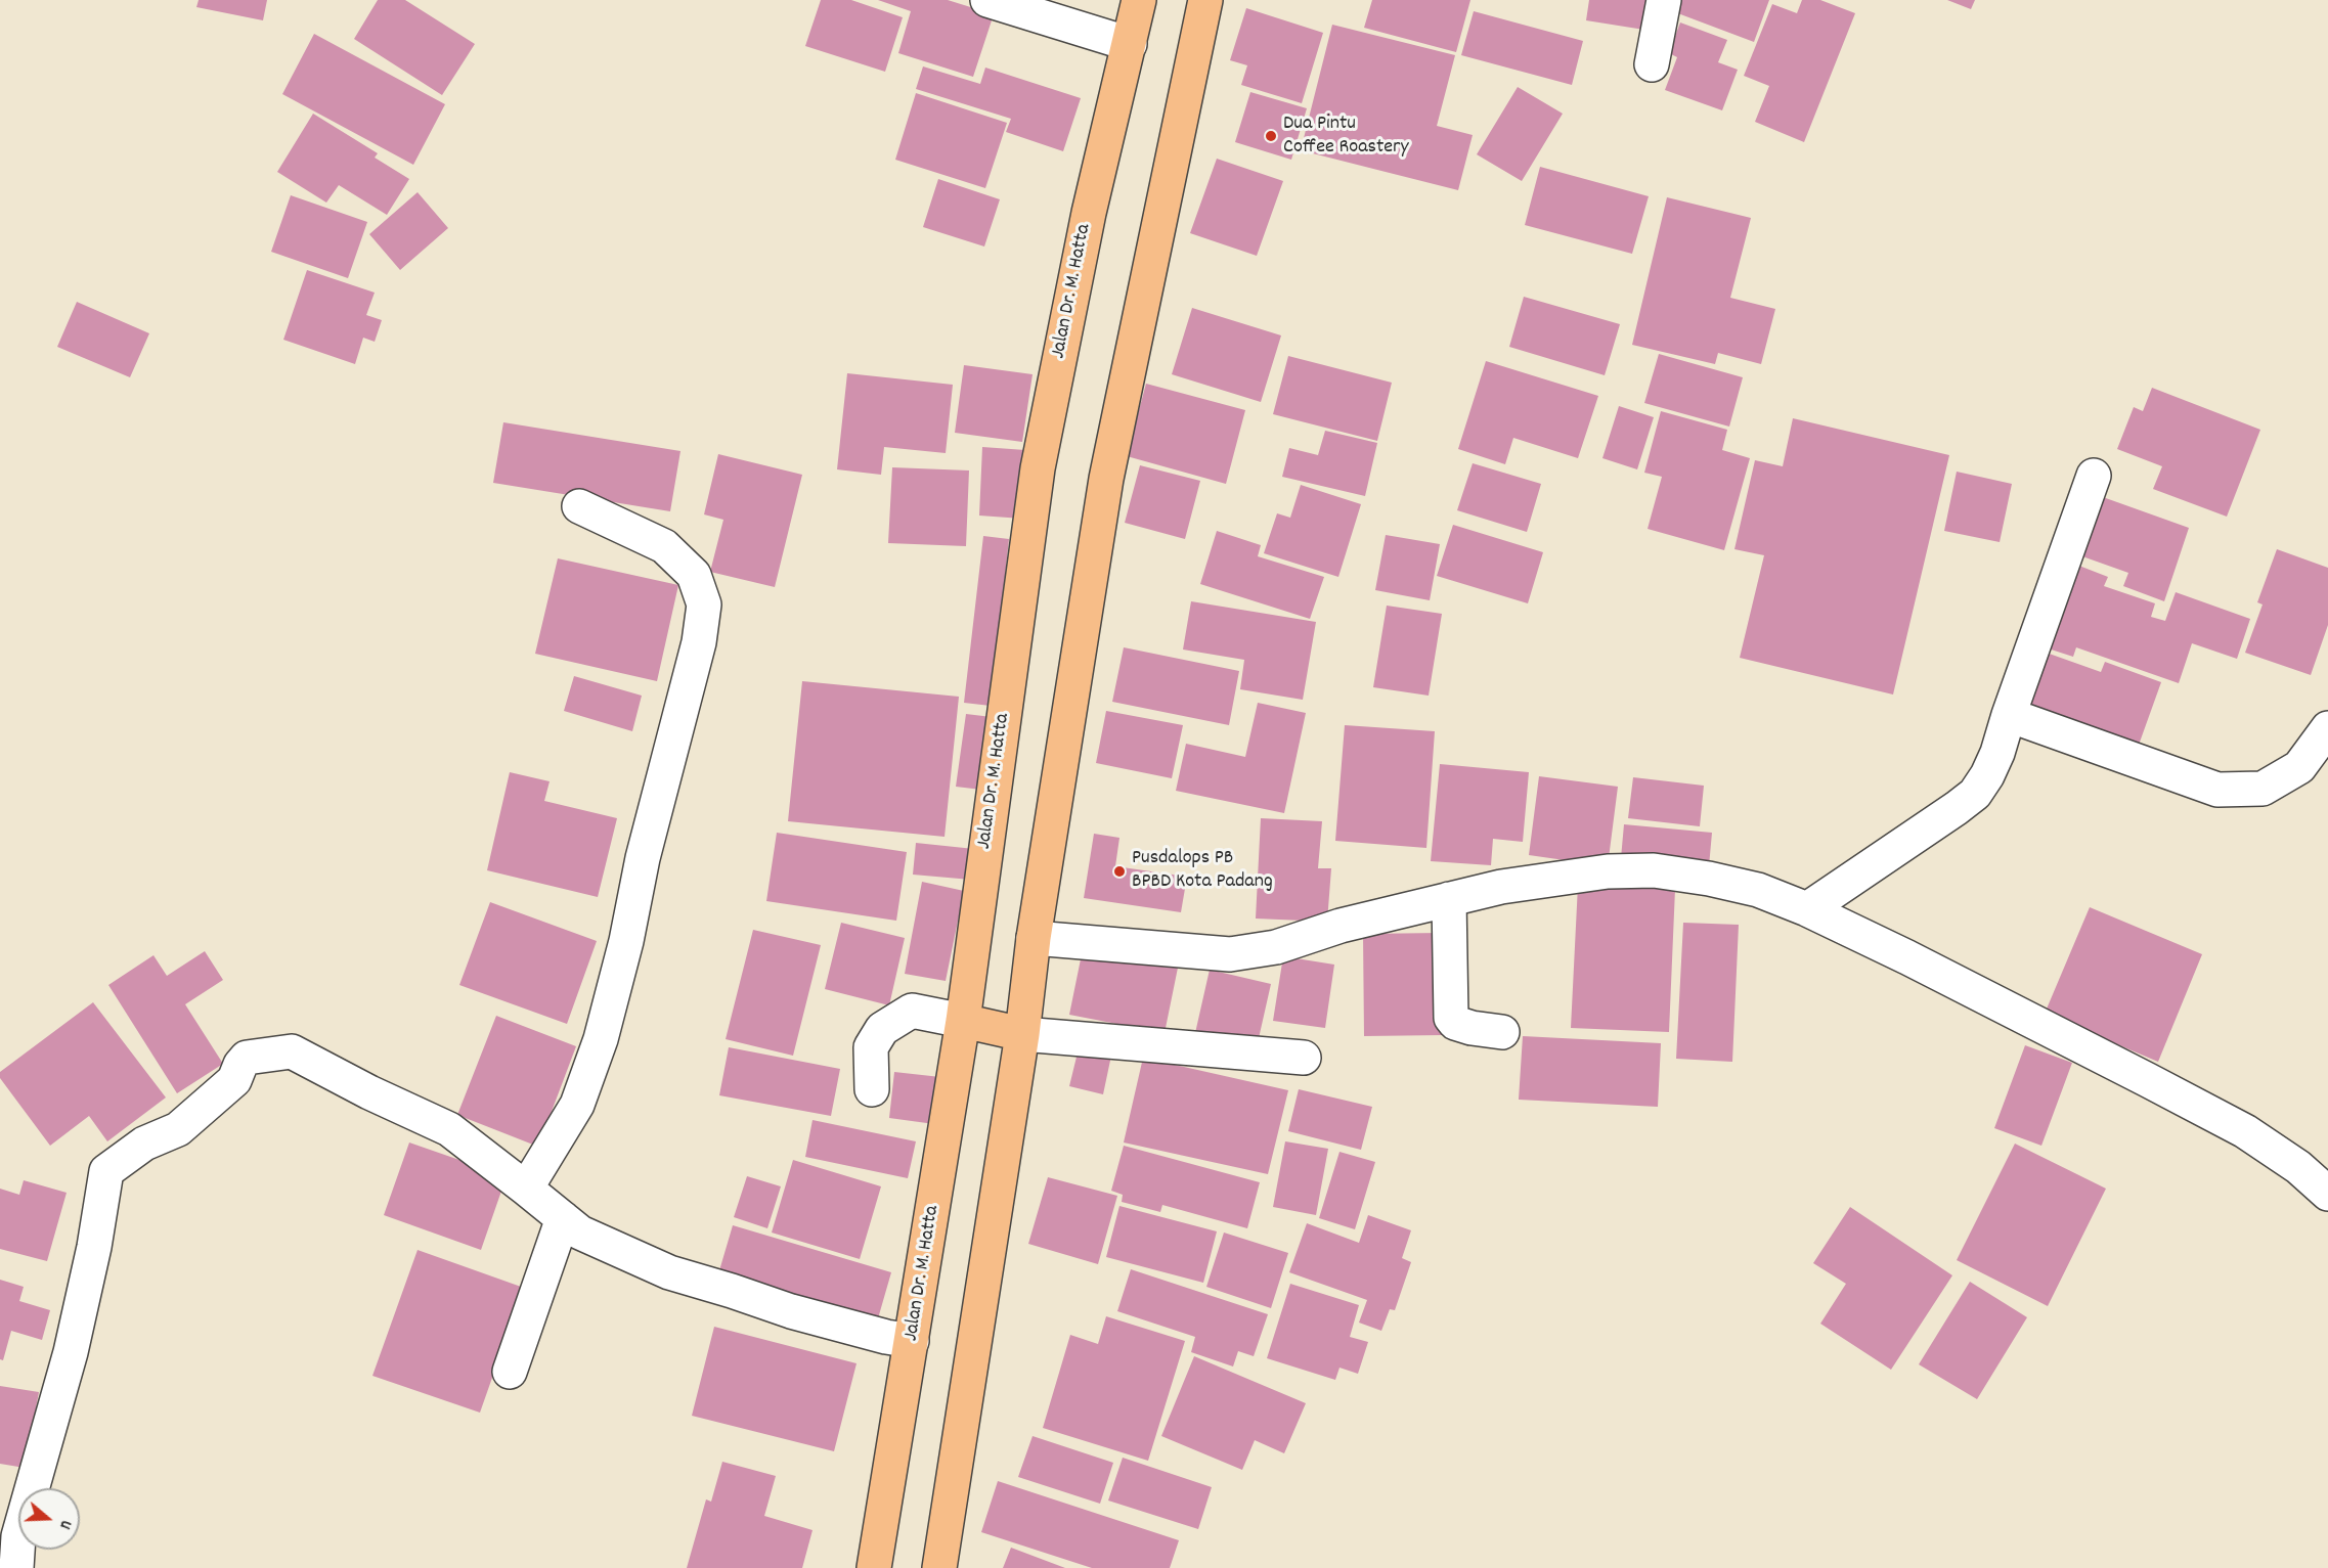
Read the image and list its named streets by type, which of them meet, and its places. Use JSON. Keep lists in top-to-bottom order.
{
  "streets": {
    "main road": ["Jalan Dr. M. Hatta"]
  },
  "places": ["Dua Pintu Coffee Roastery", "Pusdalops PB BPBD Kota Padang"],
  "north": "right"
}
